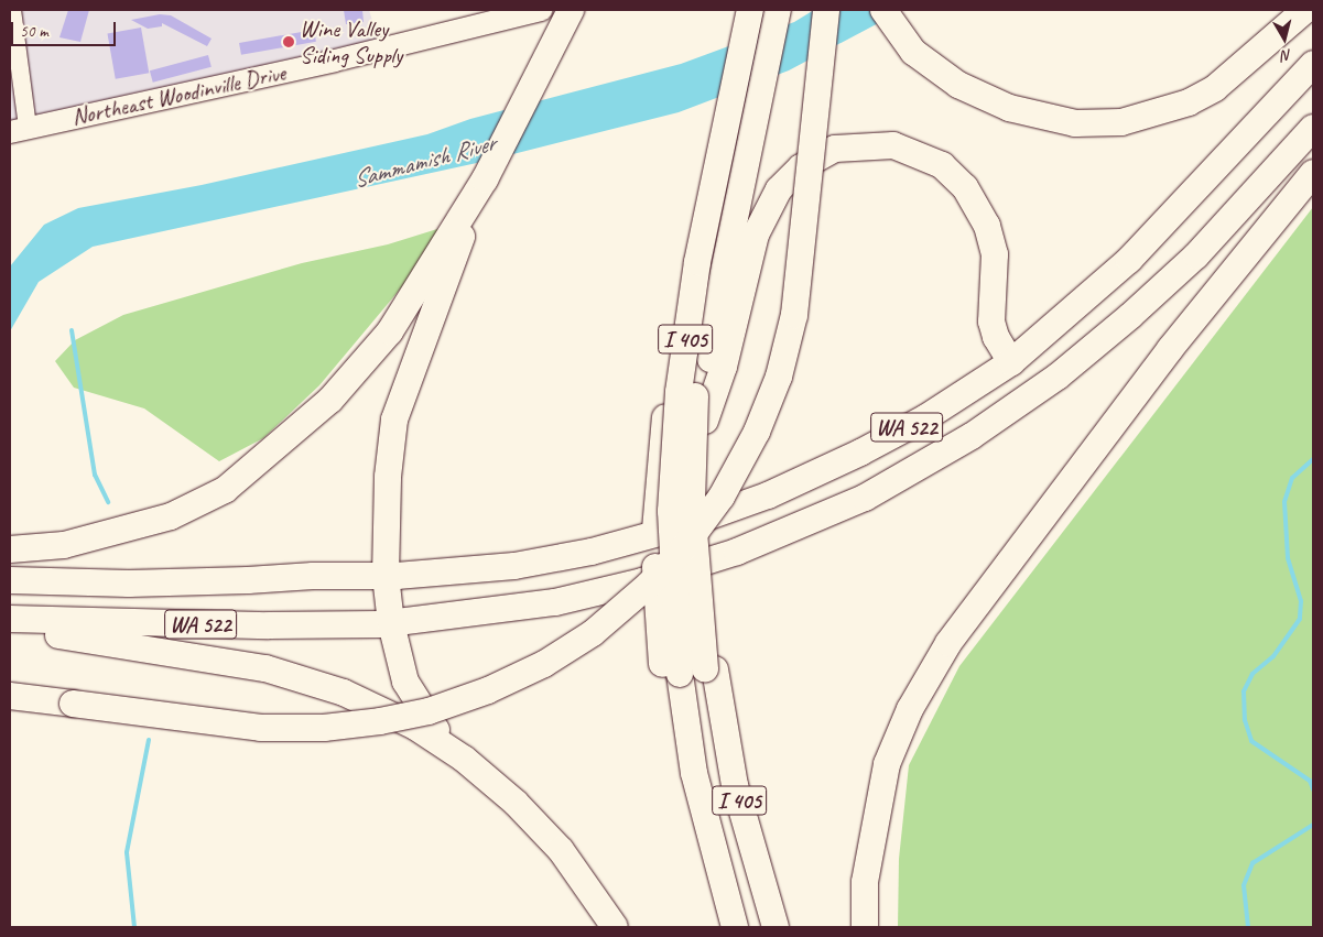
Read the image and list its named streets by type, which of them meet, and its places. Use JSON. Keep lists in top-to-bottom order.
{
  "streets": {
    "highway": ["I 405", "WA 522"],
    "main road": ["Northeast Woodinville Drive"]
  },
  "water": ["Sammamish River"],
  "places": ["Wine Valley Siding Supply"],
  "scale_bar": "50 m",
  "north": "bottom"
}
